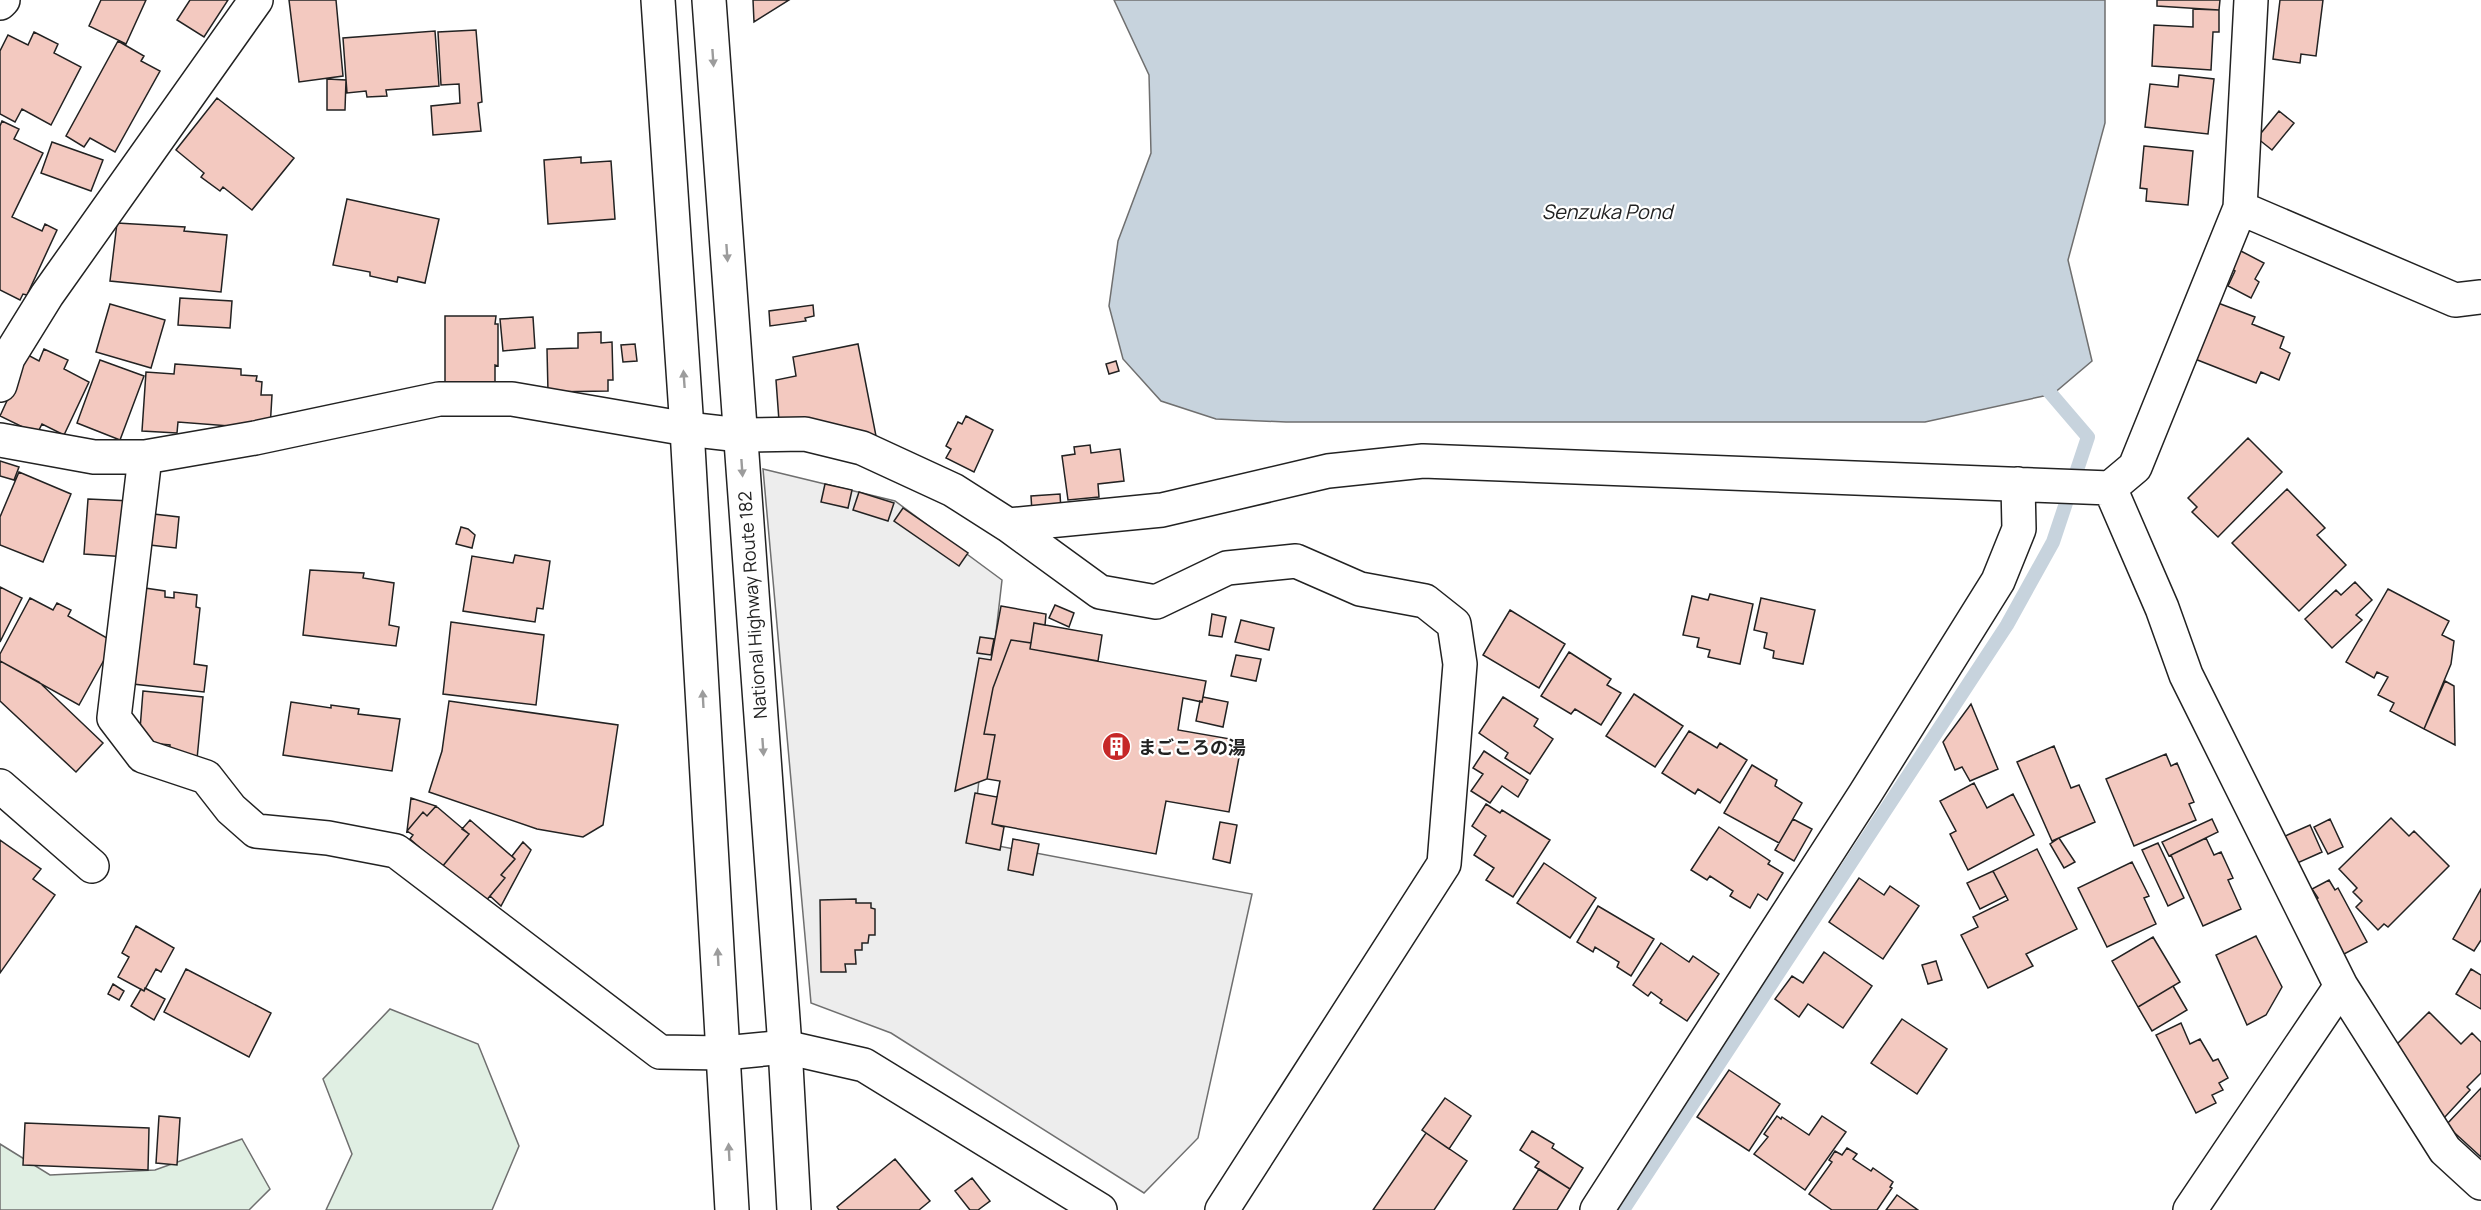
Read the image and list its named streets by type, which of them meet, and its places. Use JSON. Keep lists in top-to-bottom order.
{
  "streets": {
    "main road": ["National Highway Route 182"]
  },
  "water": ["Senzuka Pond"],
  "places": {
    "building": ["まごころの湯"]
  }
}
